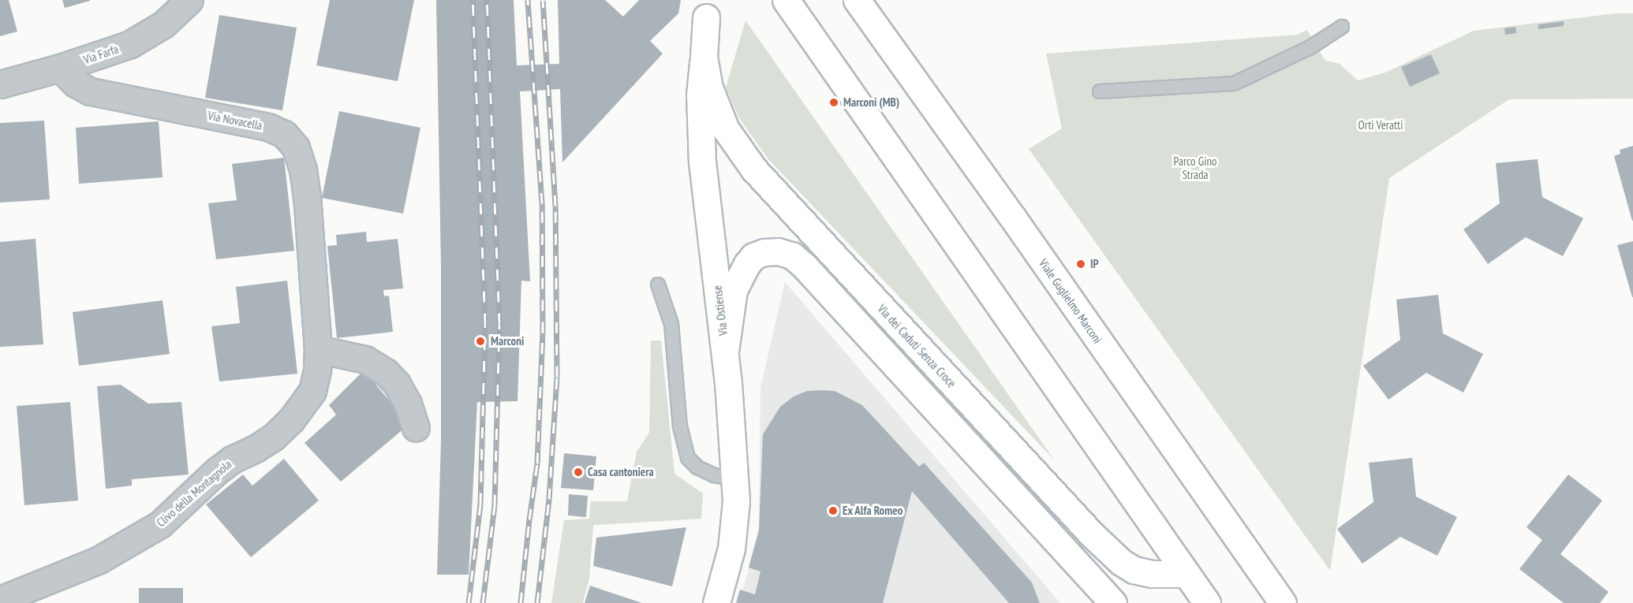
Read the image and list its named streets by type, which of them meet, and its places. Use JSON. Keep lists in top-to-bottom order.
{
  "streets": {
    "main road": ["Viale Guglielmo Marconi", "Via Ostiense", "Via dei Caduti Senza Croce"],
    "street": ["Via Farfa", "Via Novacella", "Clivo della Montagnola"]
  },
  "crossings": [
    ["Via Farfa", "Via Novacella"],
    ["Via Novacella", "Clivo della Montagnola"],
    ["Via Ostiense", "Via dei Caduti Senza Croce"]
  ],
  "parks": ["Orti Veratti", "Parco Gino Strada"],
  "places": [
    "Marconi (MB)",
    "IP",
    "Marconi",
    "Casa cantoniera",
    "Ex Alfa Romeo"
  ]
}
